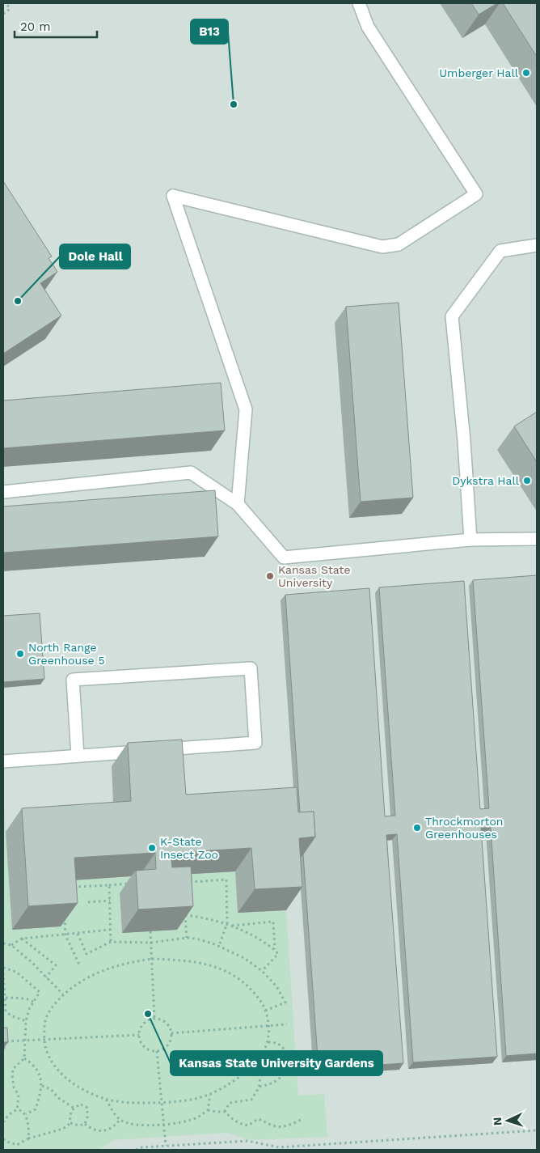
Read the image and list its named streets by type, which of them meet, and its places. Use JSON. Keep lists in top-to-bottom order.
{
  "places": [
    "Umberger Hall",
    "B13",
    "Dole Hall",
    "Dykstra Hall",
    "Kansas State University",
    "North Range Greenhouse 5",
    "Throckmorton Greenhouses",
    "K-State Insect Zoo",
    "Kansas State University Gardens"
  ],
  "scale_bar": "20 m",
  "north": "left"
}
